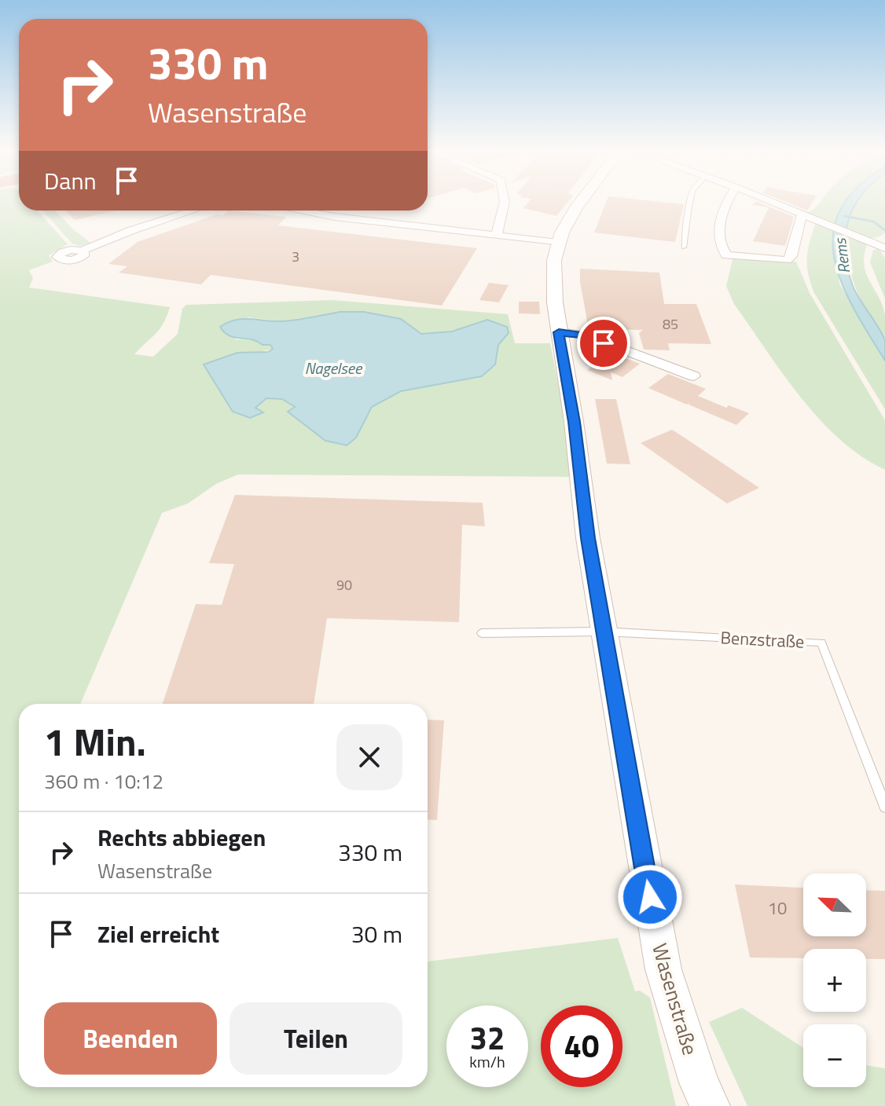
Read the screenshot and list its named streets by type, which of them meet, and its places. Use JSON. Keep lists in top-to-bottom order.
{
  "streets": {
    "street": ["Wasenstraße"],
    "lane": ["Benzstraße"]
  },
  "crossings": [
    ["Benzstraße", "Wasenstraße"]
  ],
  "water": ["Rems", "Nagelsee"],
  "house_numbers": [
    "3",
    "85",
    "90",
    "10"
  ],
  "north": "top left",
  "page": {
    "turn": ["330 m", "Wasenstraße"],
    "then": "Dann",
    "heading": ["1 Min.", "360 m · 10:12"],
    "list": [
      {
        "name": "Rechts abbiegen",
        "note": "Wasenstraße",
        "value": "330 m"
      },
      {
        "name": "Ziel erreicht",
        "value": "30 m"
      }
    ],
    "map_buttons": ["+", "−"],
    "buttons": ["Beenden", "Teilen"],
    "speed": "32 km/h",
    "limit": "40"
  }
}
